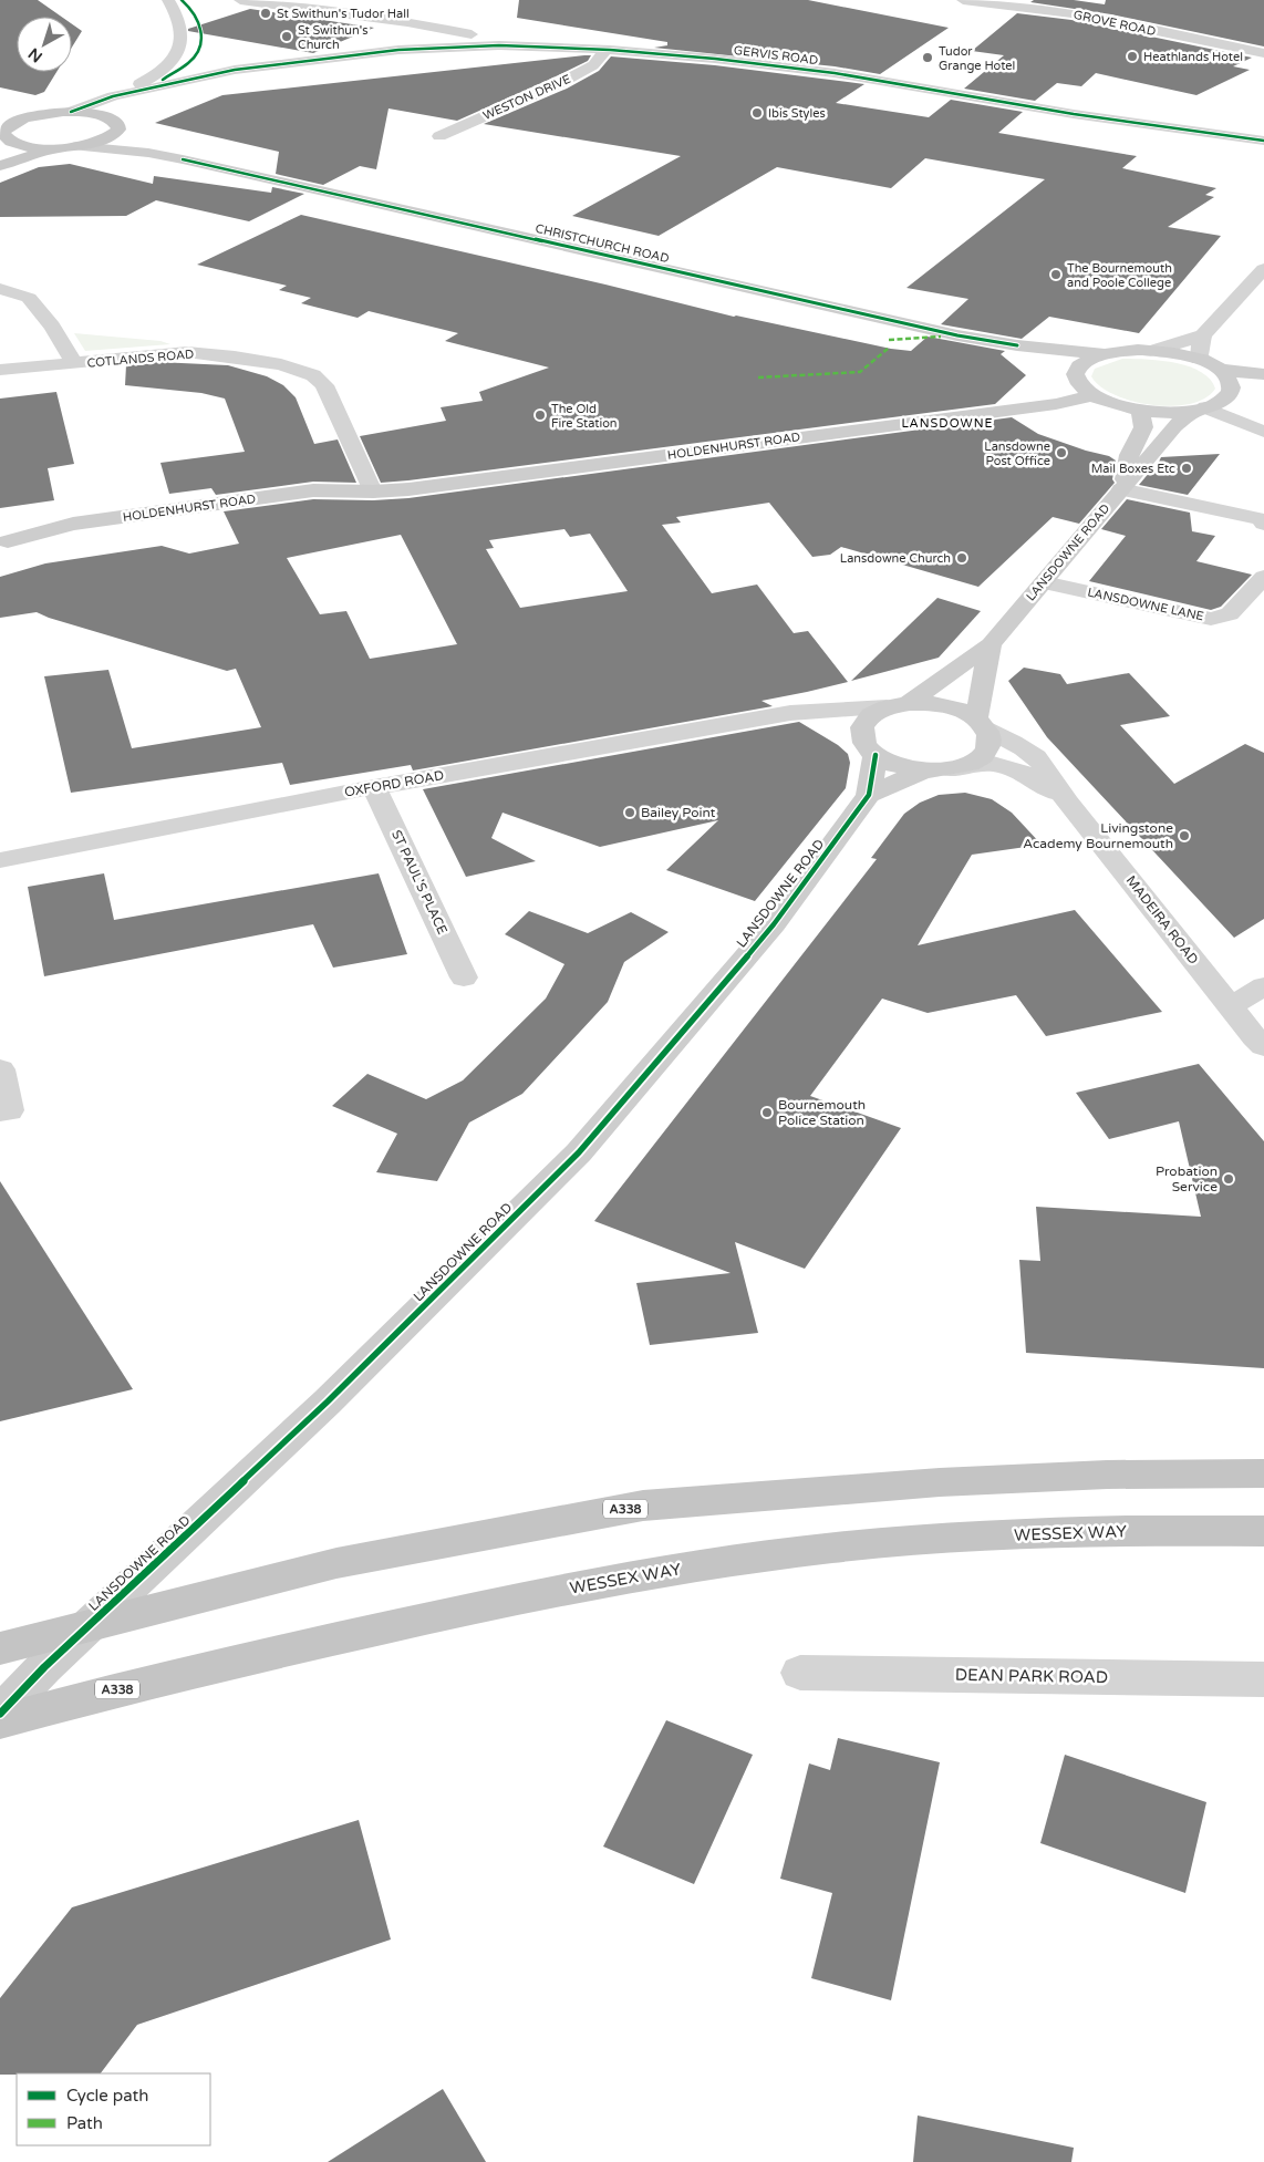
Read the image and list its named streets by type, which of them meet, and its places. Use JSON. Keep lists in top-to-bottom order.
{
  "streets": {
    "highway": ["A338", "WESSEX WAY"],
    "main road": ["CHRISTCHURCH ROAD", "HOLDENHURST ROAD", "LANSDOWNE ROAD"],
    "street": [
      "GROVE ROAD",
      "GERVIS ROAD",
      "WESTON DRIVE",
      "COTLANDS ROAD",
      "LANSDOWNE LANE",
      "OXFORD ROAD",
      "ST PAUL'S PLACE",
      "MADEIRA ROAD",
      "DEAN PARK ROAD"
    ]
  },
  "crossings": [
    ["GERVIS ROAD", "WESTON DRIVE"],
    ["GERVIS ROAD", "CHRISTCHURCH ROAD"],
    ["COTLANDS ROAD", "HOLDENHURST ROAD"],
    ["LANSDOWNE ROAD", "LANSDOWNE LANE"],
    ["LANSDOWNE ROAD", "OXFORD ROAD"],
    ["LANSDOWNE ROAD", "MADEIRA ROAD"],
    ["OXFORD ROAD", "ST PAUL'S PLACE"]
  ],
  "districts": ["LANSDOWNE"],
  "places": [
    "St Swithun's Tudor Hall",
    "St Swithun's Church",
    "Heathlands Hotel",
    "Tudor Grange Hotel",
    "Ibis Styles",
    "The Bournemouth and Poole College",
    "The Old Fire Station",
    "Lansdowne Post Office",
    "Mail Boxes Etc",
    "Lansdowne Church",
    "Bailey Point",
    "Livingstone Academy Bournemouth",
    "Bournemouth Police Station",
    "Probation Service"
  ],
  "legend": ["Cycle path", "Path"],
  "north": "bottom left"
}
